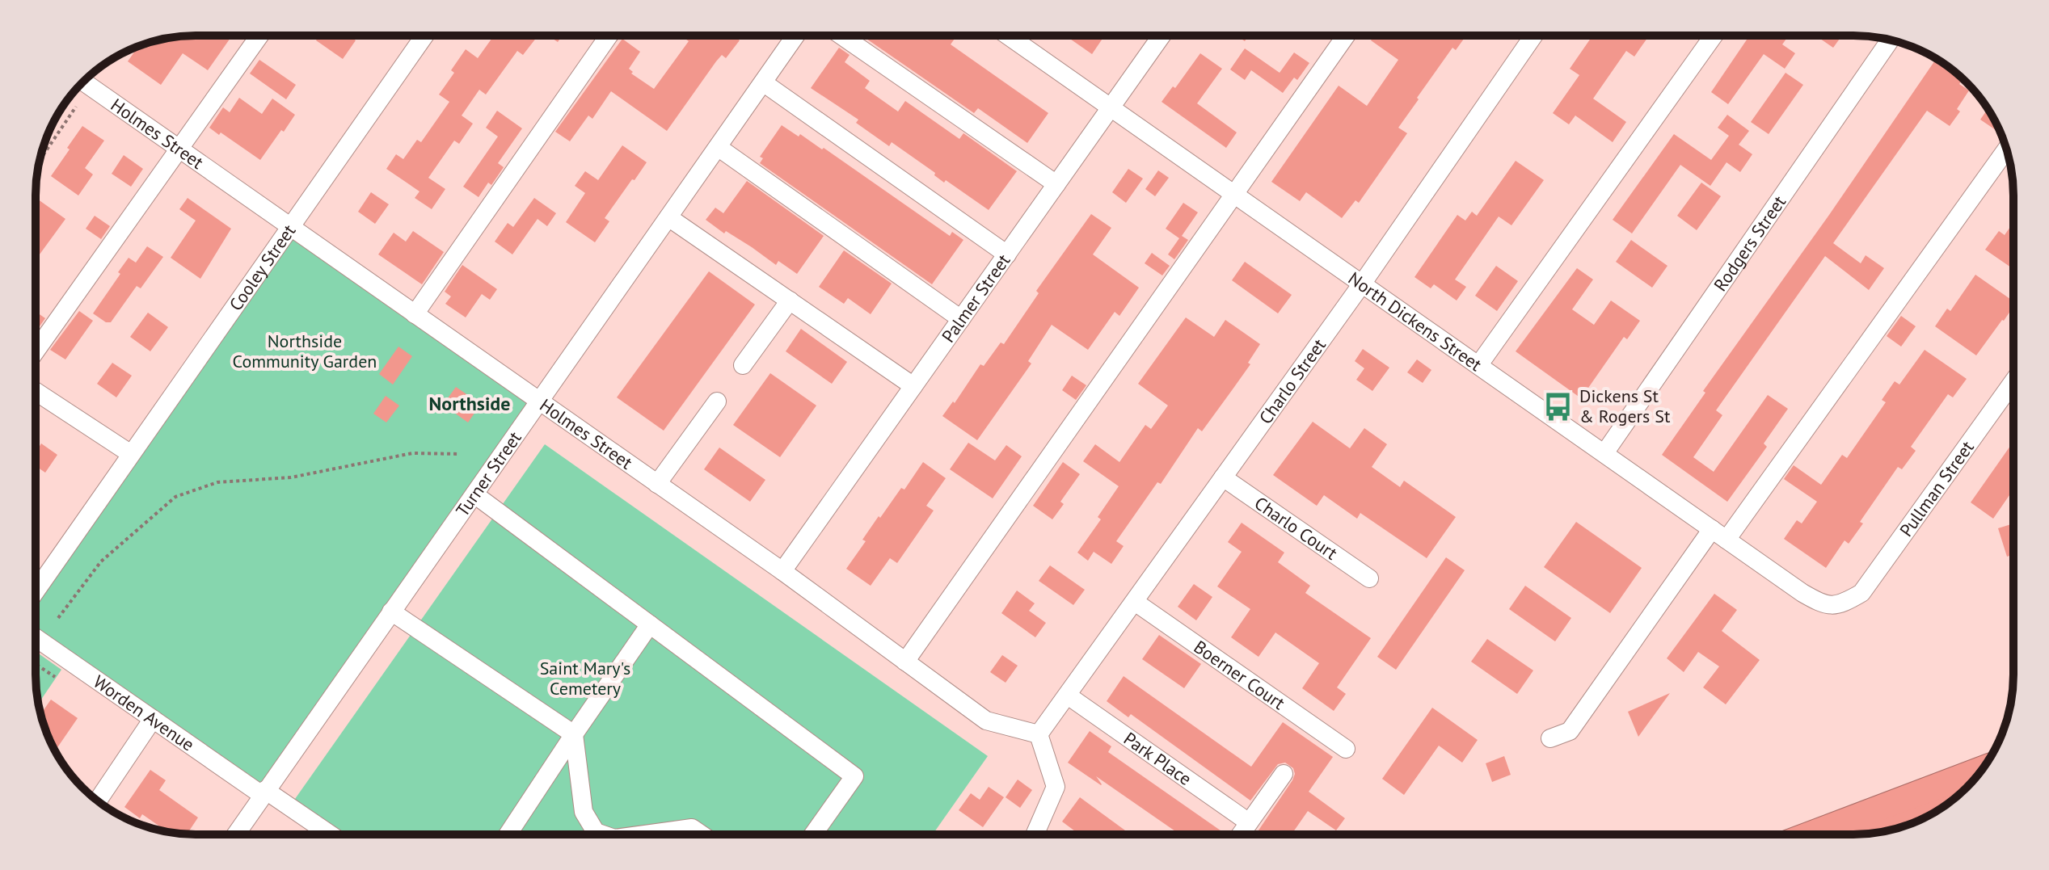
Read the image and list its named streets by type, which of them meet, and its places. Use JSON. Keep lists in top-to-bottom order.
{
  "streets": {
    "street": [
      "Holmes Street",
      "Rodgers Street",
      "Cooley Street",
      "Palmer Street",
      "North Dickens Street",
      "Charlo Street",
      "Turner Street",
      "Pullman Street",
      "Charlo Court",
      "Boerner Court",
      "Worden Avenue",
      "Park Place"
    ]
  },
  "crossings": [
    ["Holmes Street", "Cooley Street"],
    ["Holmes Street", "Palmer Street"],
    ["Holmes Street", "Charlo Street"],
    ["Holmes Street", "Turner Street"],
    ["Rodgers Street", "North Dickens Street"],
    ["Palmer Street", "North Dickens Street"],
    ["North Dickens Street", "Charlo Street"],
    ["North Dickens Street", "Pullman Street"],
    ["Charlo Street", "Charlo Court"],
    ["Charlo Street", "Boerner Court"],
    ["Charlo Street", "Park Place"],
    ["Turner Street", "Worden Avenue"]
  ],
  "districts": ["Northside"],
  "parks": ["Northside Community Garden", "Saint Mary's Cemetery"],
  "places": {
    "bus stop": ["Dickens St & Rogers St"]
  }
}
